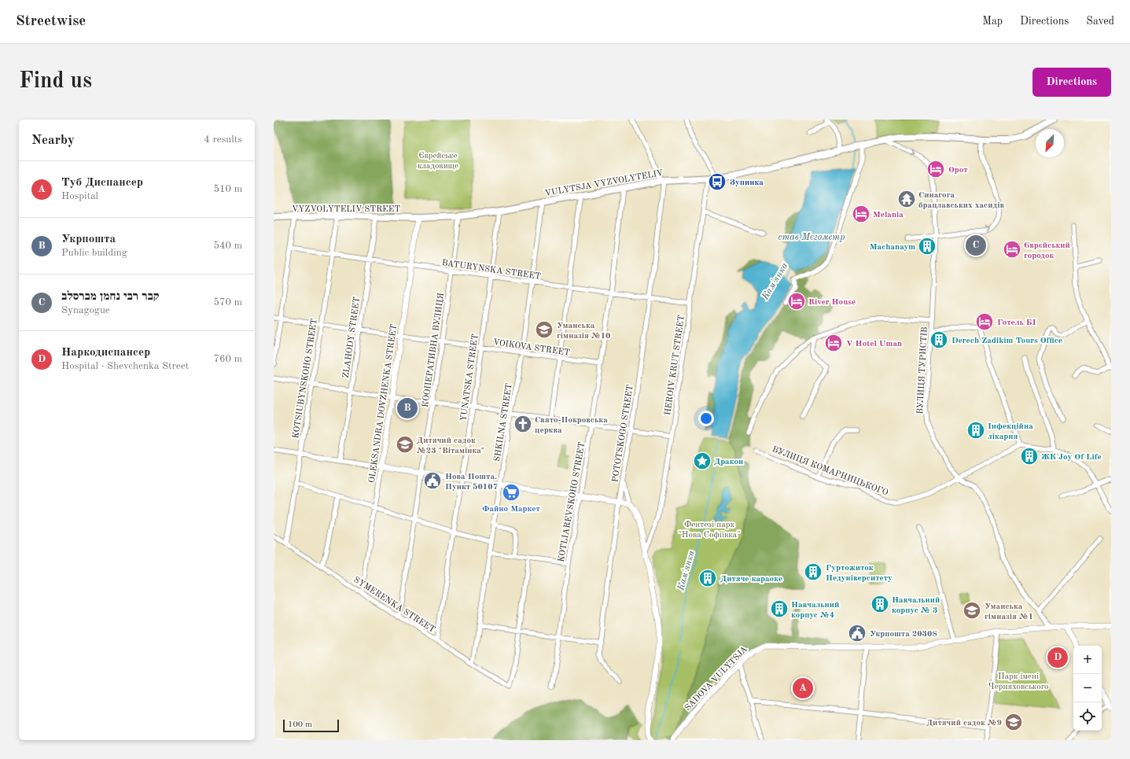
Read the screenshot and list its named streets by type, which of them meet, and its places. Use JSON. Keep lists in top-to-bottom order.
{
  "streets": {
    "main road": ["VULYTSJA VYZVOLYTELIV", "VYZVOLYTELIV STREET"],
    "street": [
      "BATURYNSKA STREET",
      "ZLAHODY STREET",
      "VOIKOVA STREET",
      "КООПЕРАТИВНА ВУЛИЦЯ",
      "HEROIV KRUT STREET",
      "ВУЛИЦЯ ТУРИСТІВ",
      "YUNATSKA STREET",
      "KOTSIUBYNSKOHO STREET",
      "OLEKSANDRA DOVZHENKA STREET",
      "SHKILNA STREET",
      "POTOTSKOGO STREET",
      "ВУЛИЦЯ КОМАРНИЦЬКОГО",
      "KOTLIAREVSKOHO STREET",
      "SYMERENKA STREET",
      "SADOVA VULYTSJA"
    ]
  },
  "crossings": [
    ["VULYTSJA VYZVOLYTELIV", "VYZVOLYTELIV STREET"],
    ["VULYTSJA VYZVOLYTELIV", "КООПЕРАТИВНА ВУЛИЦЯ"],
    ["VULYTSJA VYZVOLYTELIV", "HEROIV KRUT STREET"],
    ["VULYTSJA VYZVOLYTELIV", "YUNATSKA STREET"],
    ["VULYTSJA VYZVOLYTELIV", "OLEKSANDRA DOVZHENKA STREET"],
    ["VULYTSJA VYZVOLYTELIV", "SHKILNA STREET"],
    ["VULYTSJA VYZVOLYTELIV", "POTOTSKOGO STREET"],
    ["VULYTSJA VYZVOLYTELIV", "KOTLIAREVSKOHO STREET"],
    ["VYZVOLYTELIV STREET", "ZLAHODY STREET"],
    ["VYZVOLYTELIV STREET", "KOTSIUBYNSKOHO STREET"],
    ["VYZVOLYTELIV STREET", "OLEKSANDRA DOVZHENKA STREET"],
    ["BATURYNSKA STREET", "ZLAHODY STREET"],
    ["BATURYNSKA STREET", "КООПЕРАТИВНА ВУЛИЦЯ"],
    ["BATURYNSKA STREET", "HEROIV KRUT STREET"],
    ["BATURYNSKA STREET", "YUNATSKA STREET"],
    ["BATURYNSKA STREET", "KOTSIUBYNSKOHO STREET"],
    ["BATURYNSKA STREET", "OLEKSANDRA DOVZHENKA STREET"],
    ["BATURYNSKA STREET", "SHKILNA STREET"],
    ["BATURYNSKA STREET", "POTOTSKOGO STREET"],
    ["BATURYNSKA STREET", "KOTLIAREVSKOHO STREET"],
    ["ZLAHODY STREET", "VOIKOVA STREET"],
    ["VOIKOVA STREET", "КООПЕРАТИВНА ВУЛИЦЯ"],
    ["VOIKOVA STREET", "YUNATSKA STREET"],
    ["VOIKOVA STREET", "KOTSIUBYNSKOHO STREET"],
    ["VOIKOVA STREET", "OLEKSANDRA DOVZHENKA STREET"],
    ["VOIKOVA STREET", "SHKILNA STREET"],
    ["VOIKOVA STREET", "KOTLIAREVSKOHO STREET"],
    ["КООПЕРАТИВНА ВУЛИЦЯ", "SYMERENKA STREET"],
    ["ВУЛИЦЯ ТУРИСТІВ", "ВУЛИЦЯ КОМАРНИЦЬКОГО"],
    ["ВУЛИЦЯ ТУРИСТІВ", "SADOVA VULYTSJA"],
    ["YUNATSKA STREET", "SYMERENKA STREET"],
    ["KOTSIUBYNSKOHO STREET", "SYMERENKA STREET"],
    ["OLEKSANDRA DOVZHENKA STREET", "SYMERENKA STREET"],
    ["SHKILNA STREET", "SYMERENKA STREET"]
  ],
  "water": ["став Мегометр", "Кам'янка"],
  "parks": ["Єврейське кладовище", "Фентезі парк \"Нова Софіївка\"", "Парк імені Черняховського"],
  "places": {
    "hotel": [
      "Орот",
      "Melania",
      "Єврєйський городок",
      "River House",
      "Готель БІ",
      "V Hotel Uman"
    ],
    "bus stop": ["Зупинка"],
    "temple": ["Синагога брацлавських хасидів"],
    "building": [
      "Machanaym",
      "Derech Zadikim Tours Office",
      "Інфекційна лікарня",
      "ЖК Joy Of Life",
      "Гуртожиток Педуніверситету",
      "Дитяче караоке",
      "Навчальний корпус № 3",
      "Навчальний корпус №4"
    ],
    "school or university": [
      "Уманська гімназія №10",
      "Дитячий садок №23 \"Вітамінка\"",
      "Уманська гімназія №1",
      "Дитячий садок №9"
    ],
    "church": ["Свято-Покровська церква"],
    "place": ["Дракон"],
    "public building": ["Нова Пошта. Пункт 50107", "Укрпошта 20308"],
    "supermarket": ["Файно Маркет"]
  },
  "scale_bar": "100 m",
  "north": "bottom left",
  "page": {
    "header": "Streetwise",
    "nav": ["Map", "Directions", "Saved"],
    "buttons": "Directions",
    "title": "Find us",
    "heading": ["Nearby", "4 results"],
    "list": [
      {
        "mark": "A",
        "name": "Туб Диспансер",
        "note": "Hospital",
        "value": "510 m"
      },
      {
        "mark": "B",
        "name": "Укрпошта",
        "note": "Public building",
        "value": "540 m"
      },
      {
        "mark": "C",
        "name": "קבר רבי נחמן מברסלב",
        "note": "Synagogue",
        "value": "570 m"
      },
      {
        "mark": "D",
        "name": "Наркодиспансер",
        "note": "Hospital · Shevchenka Street",
        "value": "760 m"
      }
    ],
    "pins": [
      "C",
      "B",
      "D",
      "A"
    ],
    "map_buttons": ["+", "−"],
    "scale": "100 m"
  }
}
